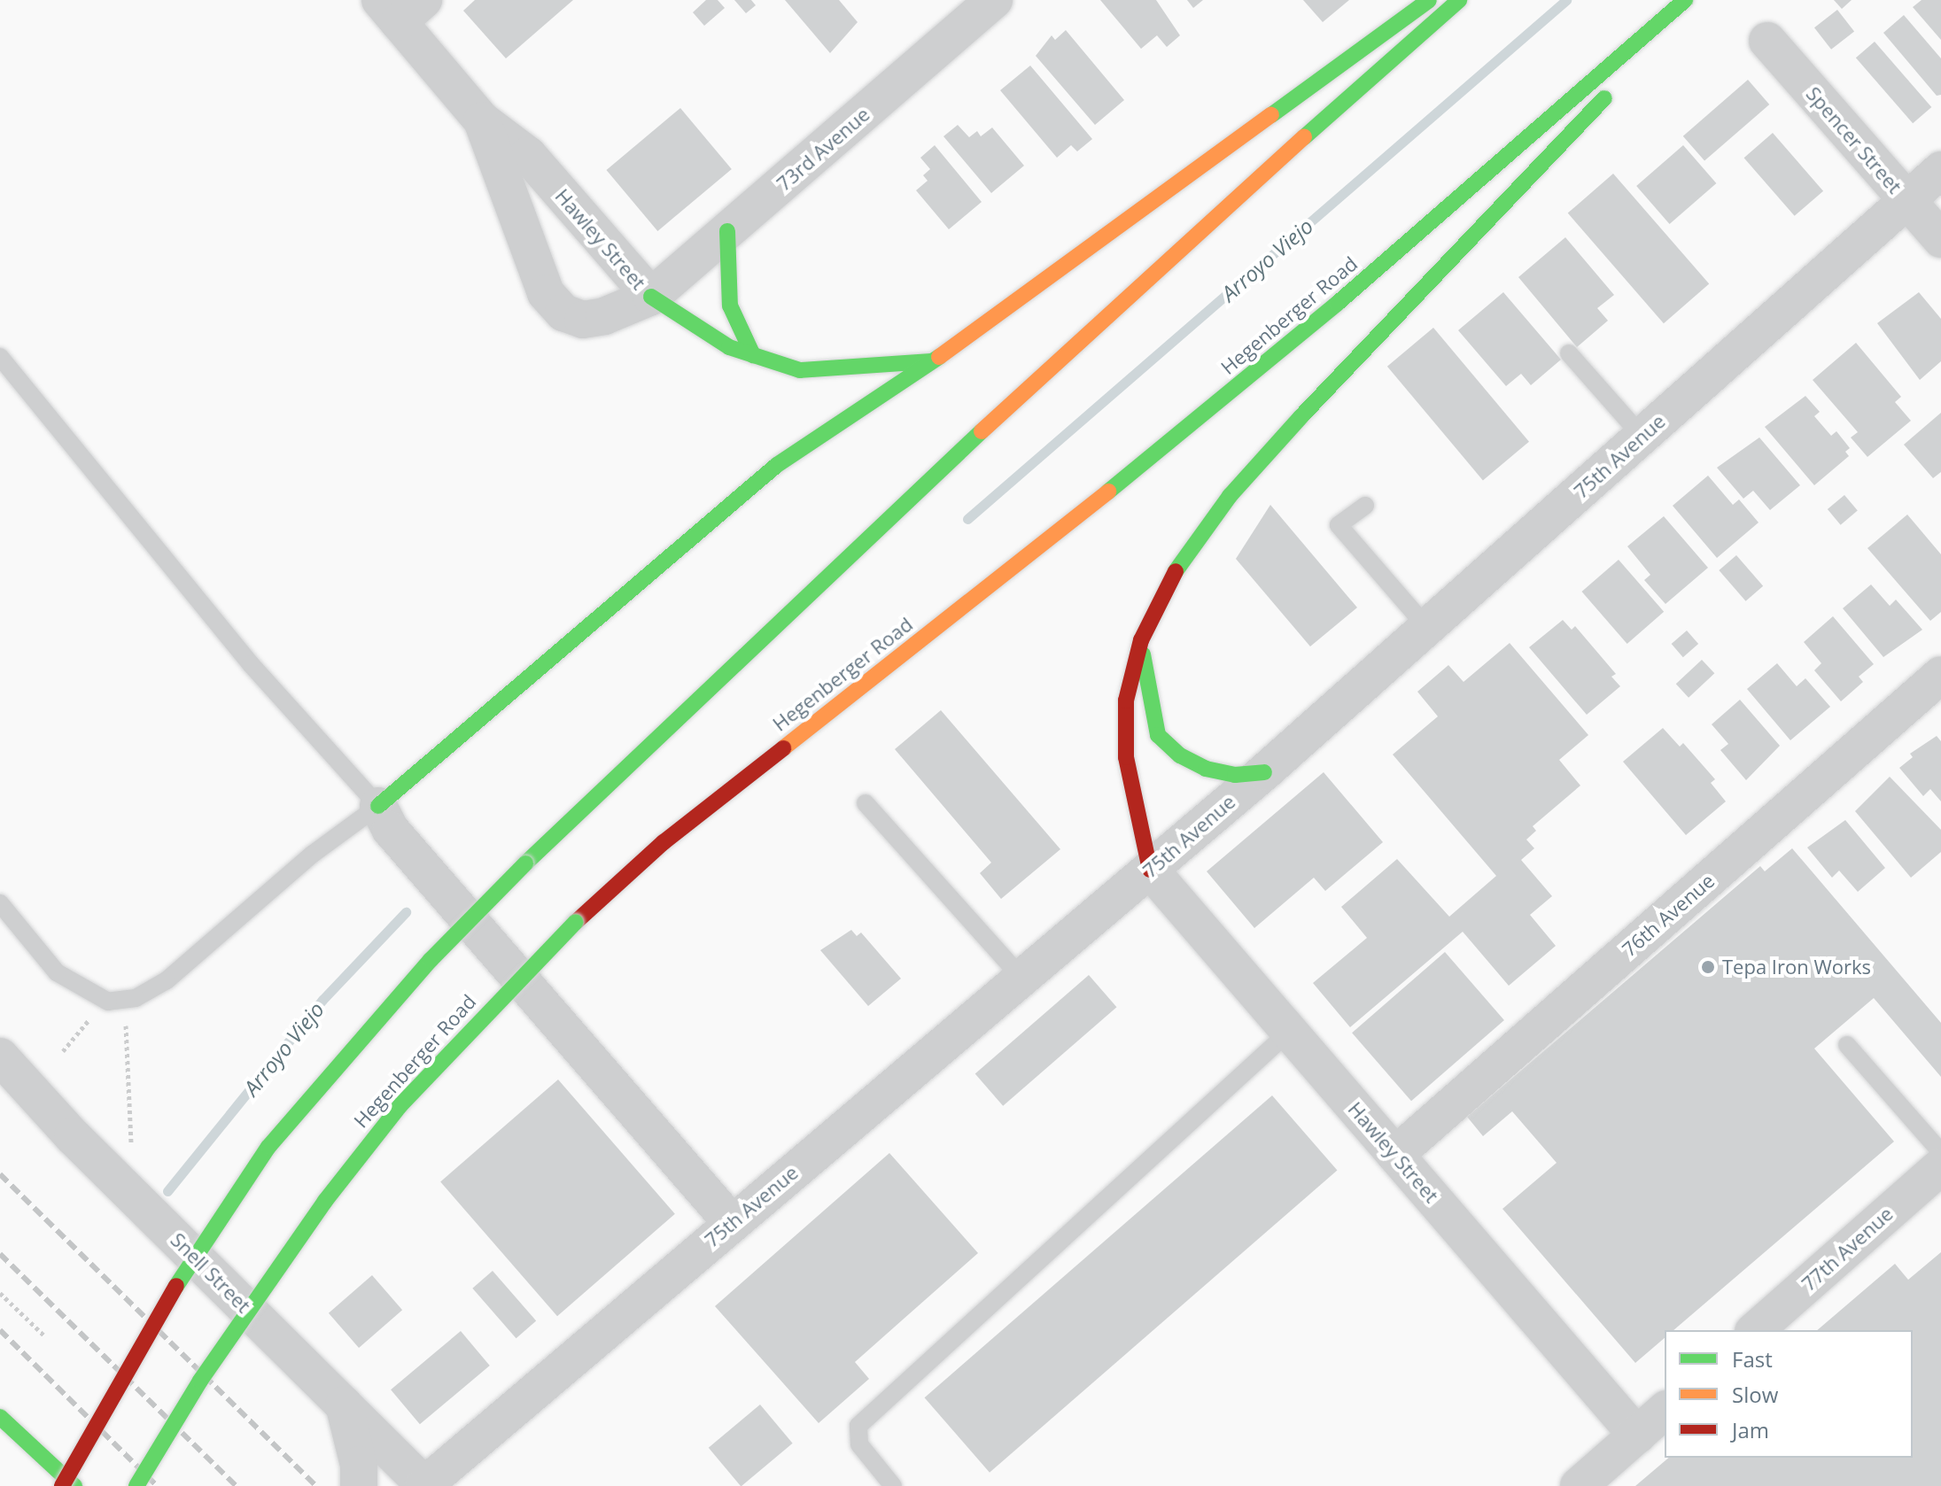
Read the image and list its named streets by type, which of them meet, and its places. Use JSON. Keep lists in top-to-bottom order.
{
  "streets": {
    "main road": ["Hegenberger Road"],
    "street": [
      "Spencer Street",
      "73rd Avenue",
      "Hawley Street",
      "75th Avenue",
      "76th Avenue",
      "77th Avenue",
      "Snell Street"
    ]
  },
  "crossings": [
    ["Spencer Street", "75th Avenue"],
    ["73rd Avenue", "Hawley Street"],
    ["Hawley Street", "75th Avenue"],
    ["Hawley Street", "76th Avenue"],
    ["75th Avenue", "Snell Street"]
  ],
  "water": ["Arroyo Viejo"],
  "places": ["Tepa Iron Works"],
  "legend": ["Fast", "Slow", "Jam"]
}
